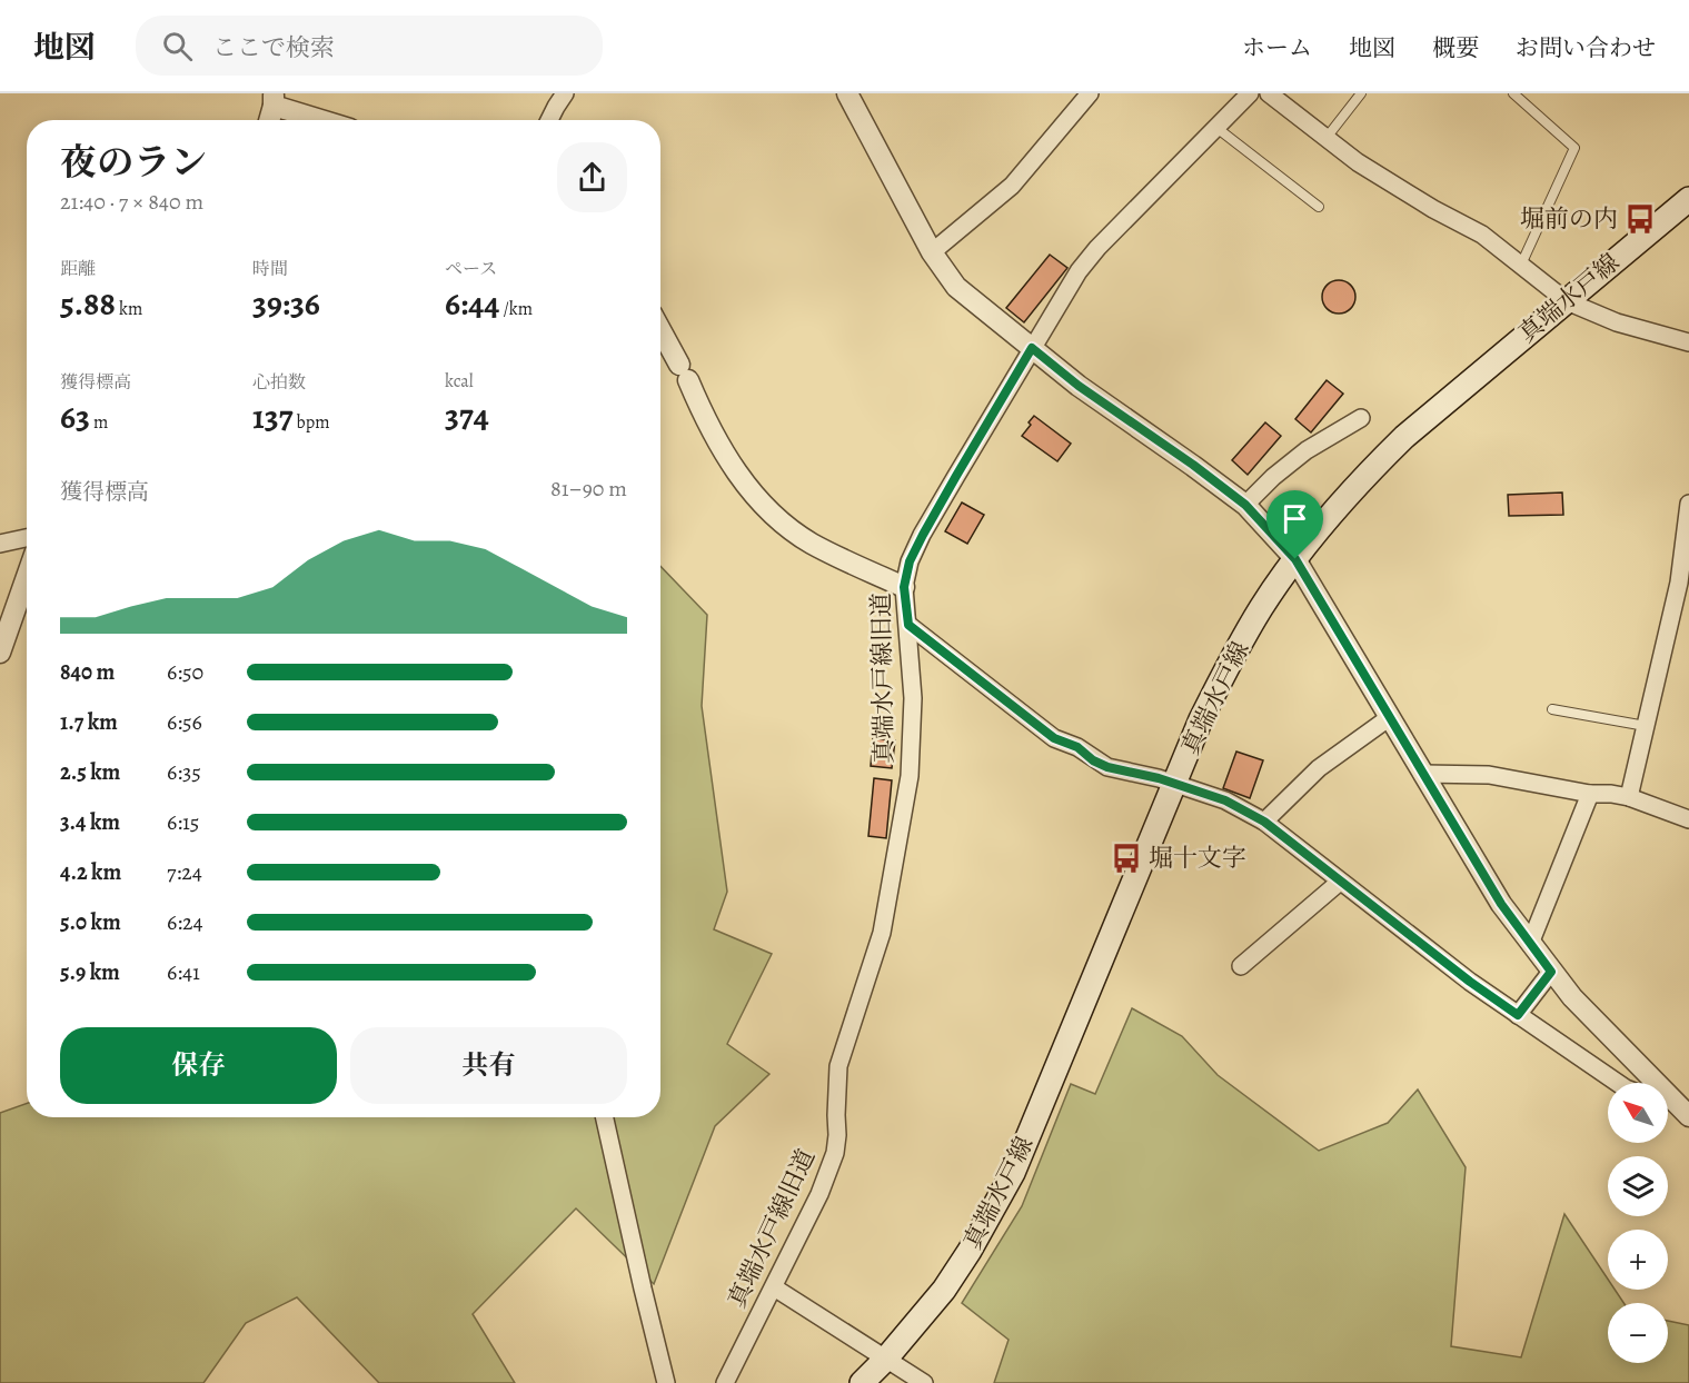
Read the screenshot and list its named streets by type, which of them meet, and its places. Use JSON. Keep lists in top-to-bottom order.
{
  "streets": {
    "main road": ["真端水戸線"],
    "street": ["真端水戸線旧道"]
  },
  "places": {
    "bus stop": ["堀前の内", "堀十文字"]
  },
  "north": "top left",
  "page": {
    "header": "地図",
    "search": "ここで検索",
    "nav": [
      "ホーム",
      "地図",
      "概要",
      "お問い合わせ"
    ],
    "heading": ["夜のラン", "21:40 · 7 × 840 m"],
    "stats": [
      ["距離", "5.88 km"],
      ["時間", "39:36"],
      ["ペース", "6:44 /km"],
      ["獲得標高", "63 m"],
      ["心拍数", "137 bpm"],
      ["kcal", "374"]
    ],
    "chart": ["獲得標高", "81–90 m"],
    "list": [
      {
        "name": "840 m",
        "note": "6:50"
      },
      {
        "name": "1.7 km",
        "note": "6:56"
      },
      {
        "name": "2.5 km",
        "note": "6:35"
      },
      {
        "name": "3.4 km",
        "note": "6:15"
      },
      {
        "name": "4.2 km",
        "note": "7:24"
      },
      {
        "name": "5.0 km",
        "note": "6:24"
      },
      {
        "name": "5.9 km",
        "note": "6:41"
      }
    ],
    "buttons": ["保存", "共有"],
    "map_buttons": ["+", "−"]
  }
}
